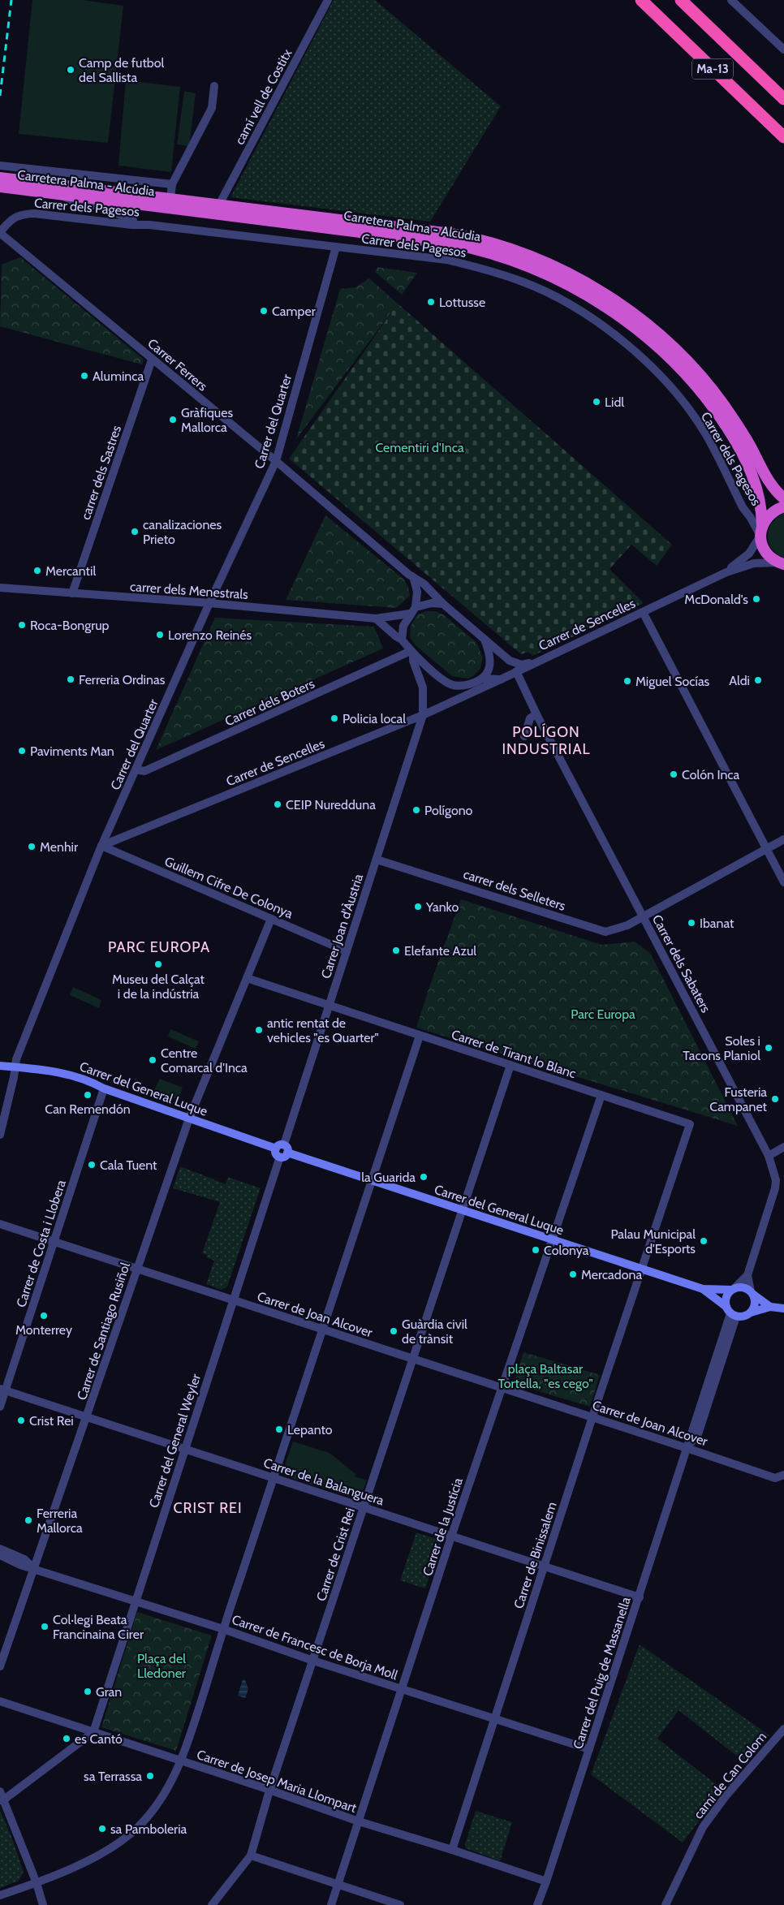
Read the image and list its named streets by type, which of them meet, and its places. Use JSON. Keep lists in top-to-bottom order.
{
  "streets": {
    "highway": ["Ma-13", "Carretera Palma - Alcúdia"],
    "main road": ["Carrer del General Luque"],
    "street": [
      "camí vell de Costitx",
      "Carrer dels Pagesos",
      "Carrer Ferrers",
      "Carrer del Quarter",
      "carrer dels Sastres",
      "carrer dels Menestrals",
      "Carrer de Sencelles",
      "Carrer dels Boters",
      "Guillem Cifre De Colonya",
      "carrer dels Selleters",
      "Carrer Joan d'Àustria",
      "Carrer dels Sabaters",
      "Carrer de Tirant lo Blanc",
      "Carrer de Costa i Llobera",
      "Carrer de Joan Alcover",
      "Carrer de Santiago Rusiñol",
      "Carrer del General Weyler",
      "Carrer de la Balanguera",
      "Carrer de la Justícia",
      "Carrer de Crist Rei",
      "Carrer de Binissalem",
      "Carrer de Francesc de Borja Moll",
      "Carrer del Puig de Massanella",
      "camí de Can Colom",
      "Carrer de Josep Maria Llompart"
    ]
  },
  "crossings": [
    ["camí vell de Costitx", "Carretera Palma - Alcúdia"],
    ["Carretera Palma - Alcúdia", "Carrer dels Pagesos"],
    ["Carretera Palma - Alcúdia", "Carrer de Sencelles"],
    ["Carrer dels Pagesos", "Carrer Ferrers"],
    ["Carrer dels Pagesos", "Carrer del Quarter"],
    ["Carrer dels Pagesos", "Carrer de Sencelles"],
    ["Carrer Ferrers", "Carrer del Quarter"],
    ["Carrer Ferrers", "carrer dels Sastres"],
    ["Carrer Ferrers", "carrer dels Menestrals"],
    ["Carrer Ferrers", "Carrer de Sencelles"],
    ["Carrer Ferrers", "Carrer dels Boters"],
    ["Carrer Ferrers", "Carrer Joan d'Àustria"],
    ["Carrer del Quarter", "carrer dels Menestrals"],
    ["Carrer del Quarter", "Carrer de Sencelles"],
    ["Carrer del Quarter", "Carrer dels Boters"],
    ["Carrer del Quarter", "Guillem Cifre De Colonya"],
    ["Carrer del Quarter", "Carrer del General Luque"],
    ["carrer dels Sastres", "carrer dels Menestrals"],
    ["carrer dels Menestrals", "Carrer de Sencelles"],
    ["carrer dels Menestrals", "Carrer dels Boters"],
    ["carrer dels Menestrals", "Carrer Joan d'Àustria"],
    ["Carrer de Sencelles", "Carrer dels Boters"],
    ["Carrer de Sencelles", "Guillem Cifre De Colonya"],
    ["Carrer de Sencelles", "Carrer Joan d'Àustria"],
    ["Carrer de Sencelles", "Carrer dels Sabaters"],
    ["Carrer dels Boters", "Carrer Joan d'Àustria"],
    ["Guillem Cifre De Colonya", "Carrer Joan d'Àustria"],
    ["Guillem Cifre De Colonya", "Carrer de Santiago Rusiñol"],
    ["carrer dels Selleters", "Carrer Joan d'Àustria"],
    ["carrer dels Selleters", "Carrer dels Sabaters"],
    ["Carrer Joan d'Àustria", "Carrer de Tirant lo Blanc"],
    ["Carrer Joan d'Àustria", "Carrer del General Luque"],
    ["Carrer dels Sabaters", "Carrer del General Luque"],
    ["Carrer dels Sabaters", "Carrer del Puig de Massanella"],
    ["Carrer de Tirant lo Blanc", "Carrer de Santiago Rusiñol"],
    ["Carrer de Tirant lo Blanc", "Carrer de la Justícia"],
    ["Carrer de Tirant lo Blanc", "Carrer de Crist Rei"],
    ["Carrer de Tirant lo Blanc", "Carrer de Binissalem"],
    ["Carrer del General Luque", "Carrer de Costa i Llobera"],
    ["Carrer del General Luque", "Carrer de Santiago Rusiñol"],
    ["Carrer del General Luque", "Carrer del General Weyler"],
    ["Carrer del General Luque", "Carrer de la Justícia"],
    ["Carrer del General Luque", "Carrer de Crist Rei"],
    ["Carrer del General Luque", "Carrer de Binissalem"],
    ["Carrer del General Luque", "Carrer del Puig de Massanella"],
    ["Carrer de Costa i Llobera", "Carrer de Joan Alcover"],
    ["Carrer de Costa i Llobera", "Carrer de la Balanguera"],
    ["Carrer de Joan Alcover", "Carrer de Santiago Rusiñol"],
    ["Carrer de Joan Alcover", "Carrer del General Weyler"],
    ["Carrer de Joan Alcover", "Carrer de la Justícia"],
    ["Carrer de Joan Alcover", "Carrer de Crist Rei"],
    ["Carrer de Joan Alcover", "Carrer de Binissalem"],
    ["Carrer de Joan Alcover", "Carrer del Puig de Massanella"],
    ["Carrer de Santiago Rusiñol", "Carrer de la Balanguera"],
    ["Carrer de Santiago Rusiñol", "Carrer de Francesc de Borja Moll"],
    ["Carrer del General Weyler", "Carrer de la Balanguera"],
    ["Carrer del General Weyler", "Carrer de Francesc de Borja Moll"],
    ["Carrer del General Weyler", "Carrer de Josep Maria Llompart"],
    ["Carrer de la Balanguera", "Carrer de la Justícia"],
    ["Carrer de la Balanguera", "Carrer de Crist Rei"],
    ["Carrer de la Balanguera", "Carrer de Binissalem"],
    ["Carrer de la Balanguera", "Carrer del Puig de Massanella"],
    ["Carrer de la Justícia", "Carrer de Francesc de Borja Moll"],
    ["Carrer de la Justícia", "Carrer de Josep Maria Llompart"],
    ["Carrer de Crist Rei", "Carrer de Francesc de Borja Moll"],
    ["Carrer de Crist Rei", "Carrer de Josep Maria Llompart"],
    ["Carrer de Binissalem", "Carrer de Francesc de Borja Moll"],
    ["Carrer de Binissalem", "Carrer de Josep Maria Llompart"],
    ["Carrer de Francesc de Borja Moll", "Carrer del Puig de Massanella"],
    ["Carrer del Puig de Massanella", "Carrer de Josep Maria Llompart"]
  ],
  "districts": ["POLÍGON INDUSTRIAL", "PARC EUROPA", "CRIST REI"],
  "parks": [
    "Cementiri d'Inca",
    "Parc Europa",
    "plaça Baltasar Tortella, \"es cego\"",
    "Plaça del Lledoner"
  ],
  "places": [
    "Camp de futbol del Sallista",
    "Lottusse",
    "Camper",
    "Aluminca",
    "Lidl",
    "Gràfiques Mallorca",
    "canalizaciones Prieto",
    "Mercantil",
    "McDonald's",
    "Roca-Bongrup",
    "Lorenzo Reinés",
    "Ferreria Ordinas",
    "Aldi",
    "Miguel Socías",
    "Policia local",
    "Paviments Man",
    "Colón Inca",
    "CEIP Nuredduna",
    "Polígono",
    "Menhir",
    "Yanko",
    "Ibanat",
    "Elefante Azul",
    "Museu del Calçat i de la indústria",
    "antic rentat de vehicles \"es Quarter\"",
    "Soles i Tacons Planiol",
    "Centre Comarcal d'Inca",
    "Can Remendón",
    "Fusteria Campanet",
    "Cala Tuent",
    "la Guarida",
    "Palau Municipal d'Esports",
    "Colonya",
    "Mercadona",
    "Monterrey",
    "Guàrdia civil de trànsit",
    "Crist Rei",
    "Lepanto",
    "Ferreria Mallorca",
    "Col·legi Beata Francinaina Cirer",
    "Gran",
    "es Cantó",
    "sa Terrassa",
    "sa Pamboleria"
  ]
}
